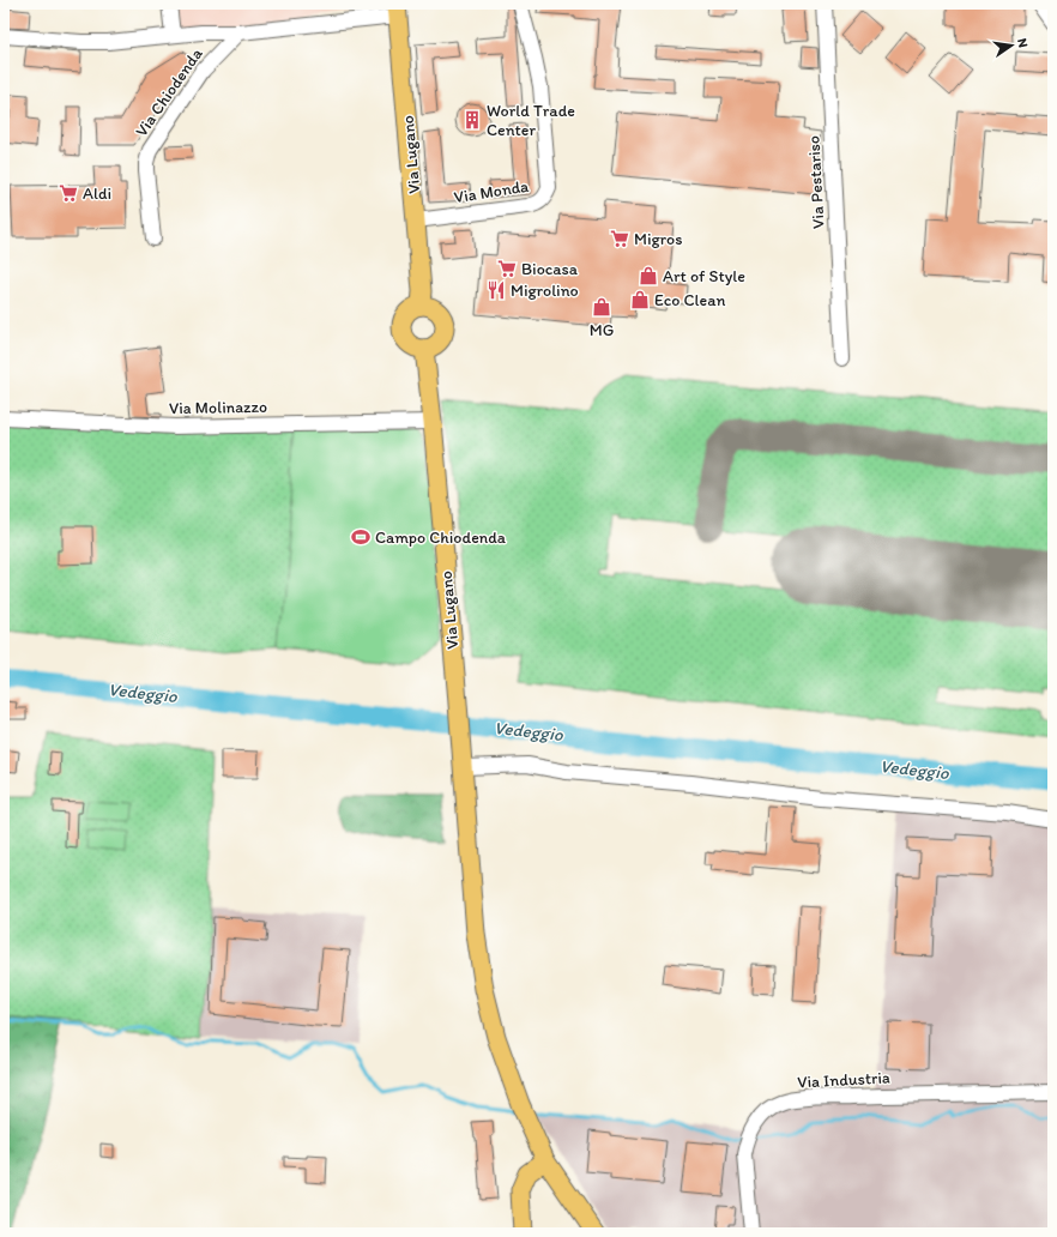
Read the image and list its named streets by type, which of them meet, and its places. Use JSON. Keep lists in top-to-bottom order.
{
  "streets": {
    "main road": ["Via Lugano"],
    "street": [
      "Via Chiodenda",
      "Via Pestariso",
      "Via Monda",
      "Via Molinazzo",
      "Via Industria"
    ]
  },
  "crossings": [
    ["Via Lugano", "Via Monda"],
    ["Via Lugano", "Via Molinazzo"]
  ],
  "water": ["Vedeggio"],
  "places": {
    "building": ["World Trade Center"],
    "supermarket": ["Aldi", "Migros", "Biocasa"],
    "shop": ["Art of Style", "Eco Clean", "MG"],
    "restaurant": ["Migrolino"],
    "sports": ["Campo Chiodenda"]
  },
  "north": "right"
}
